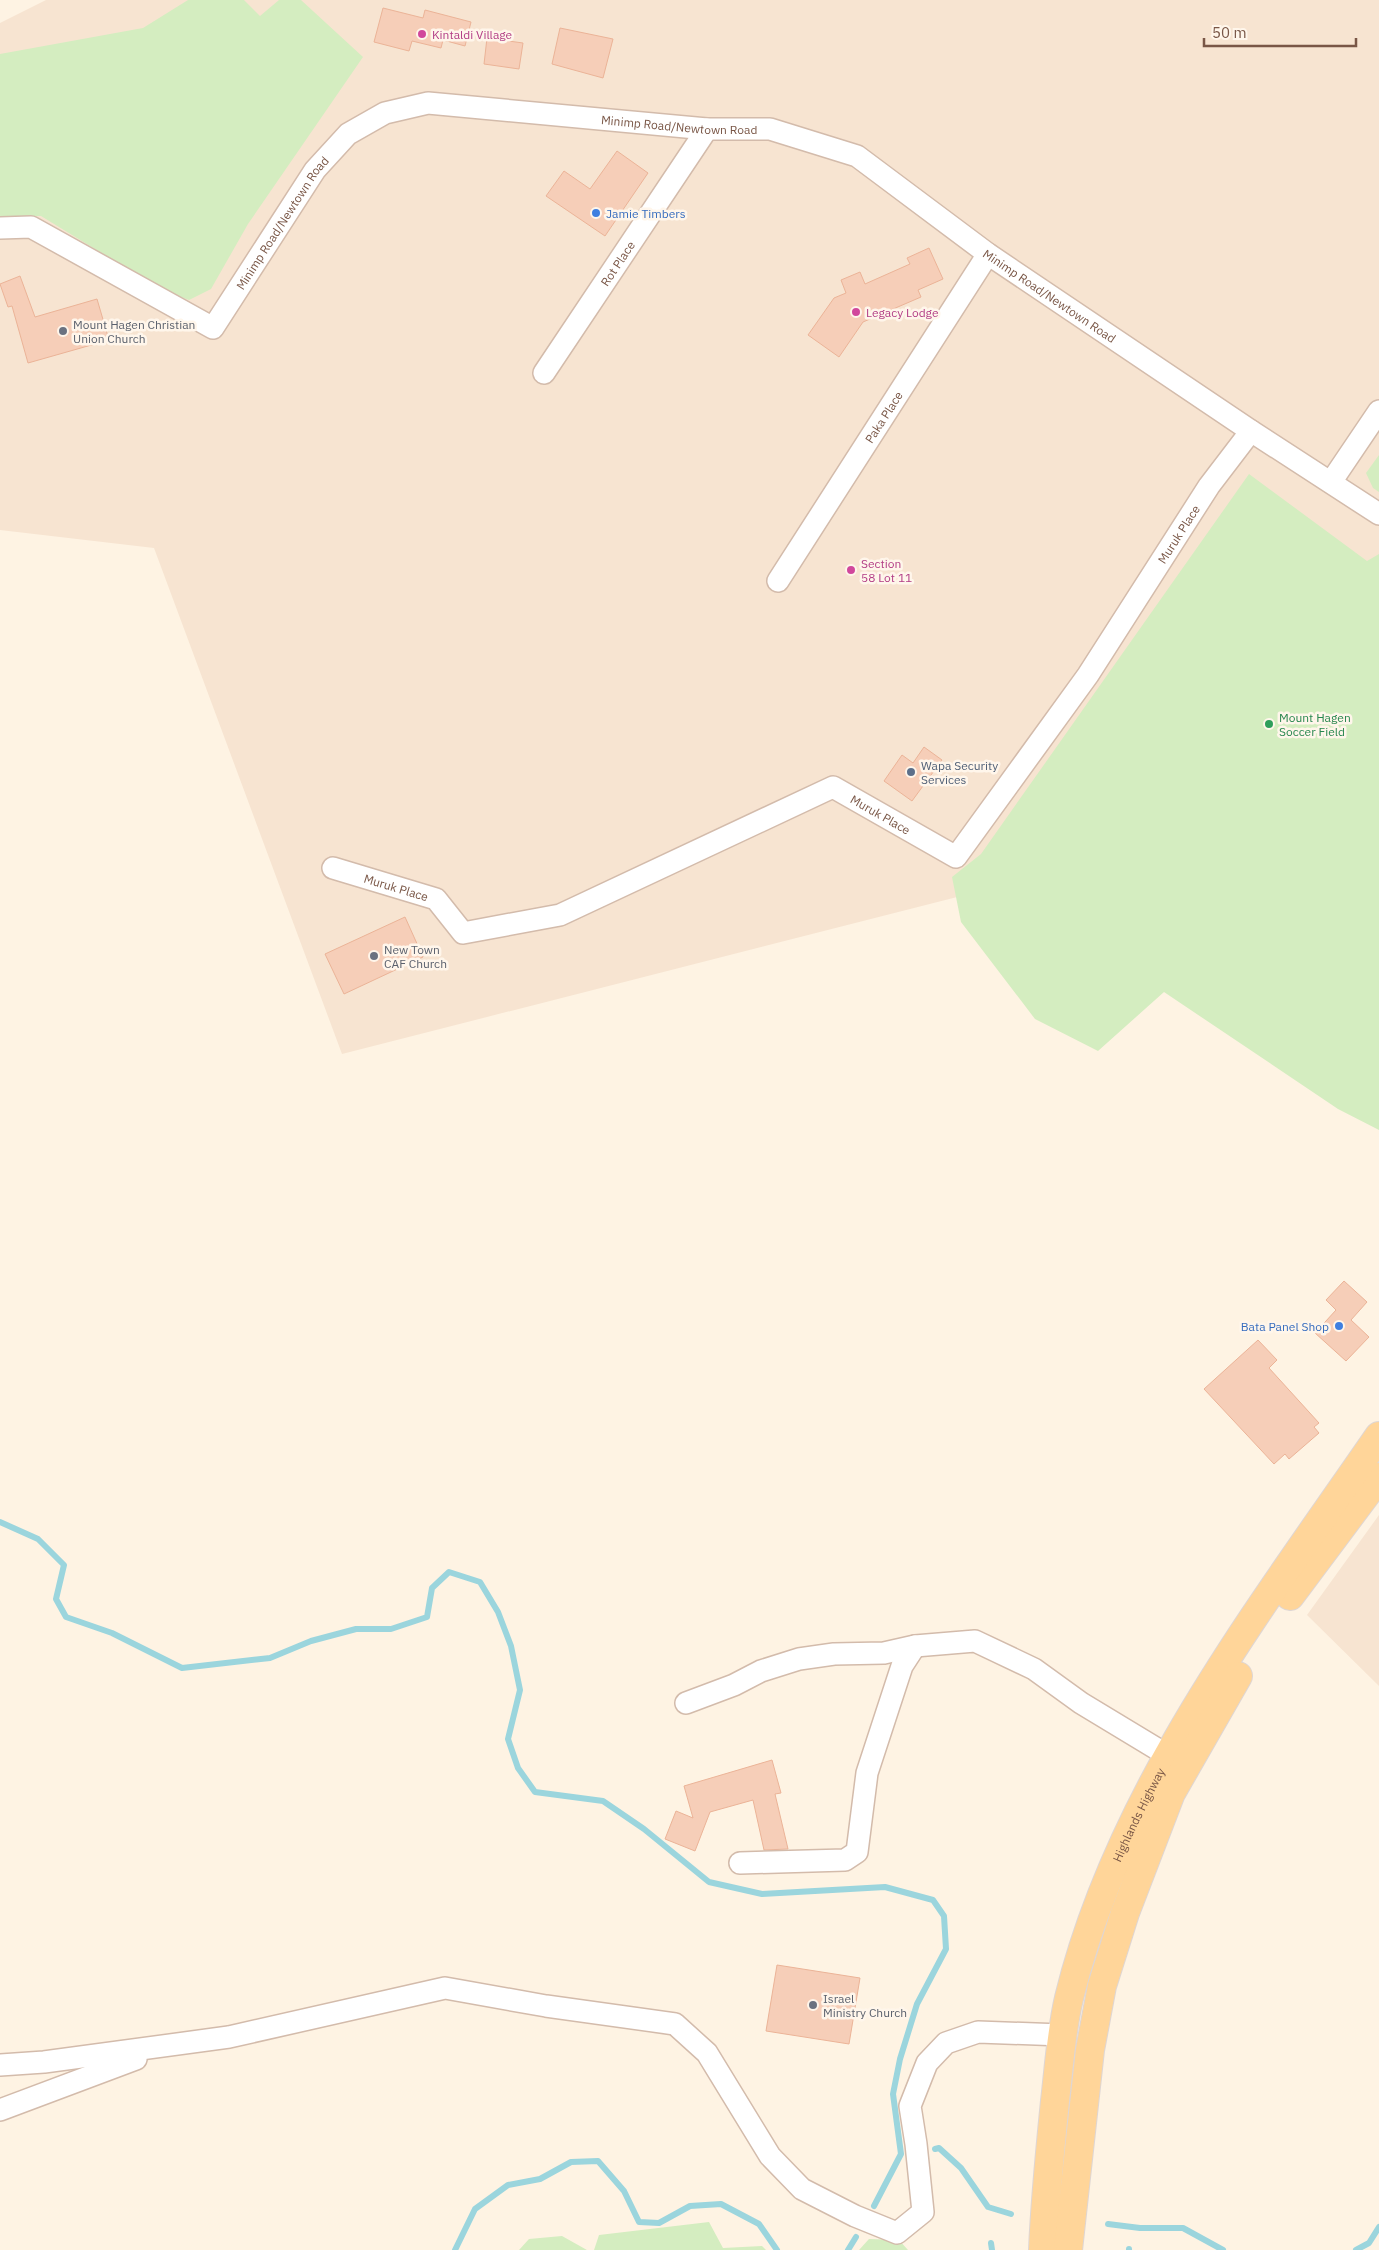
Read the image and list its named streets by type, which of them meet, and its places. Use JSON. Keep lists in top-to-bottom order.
{
  "streets": {
    "main road": ["Highlands Highway"],
    "street": [
      "Minimp Road/Newtown Road",
      "Rot Place",
      "Paka Place",
      "Muruk Place"
    ]
  },
  "crossings": [
    ["Minimp Road/Newtown Road", "Rot Place"],
    ["Minimp Road/Newtown Road", "Paka Place"],
    ["Minimp Road/Newtown Road", "Muruk Place"]
  ],
  "places": [
    "Kintaldi Village",
    "Jamie Timbers",
    "Legacy Lodge",
    "Mount Hagen Christian Union Church",
    "Section 58 Lot 11",
    "Mount Hagen Soccer Field",
    "Wapa Security Services",
    "New Town CAF Church",
    "Bata Panel Shop",
    "Israel Ministry Church"
  ],
  "scale_bar": "50 m"
}
